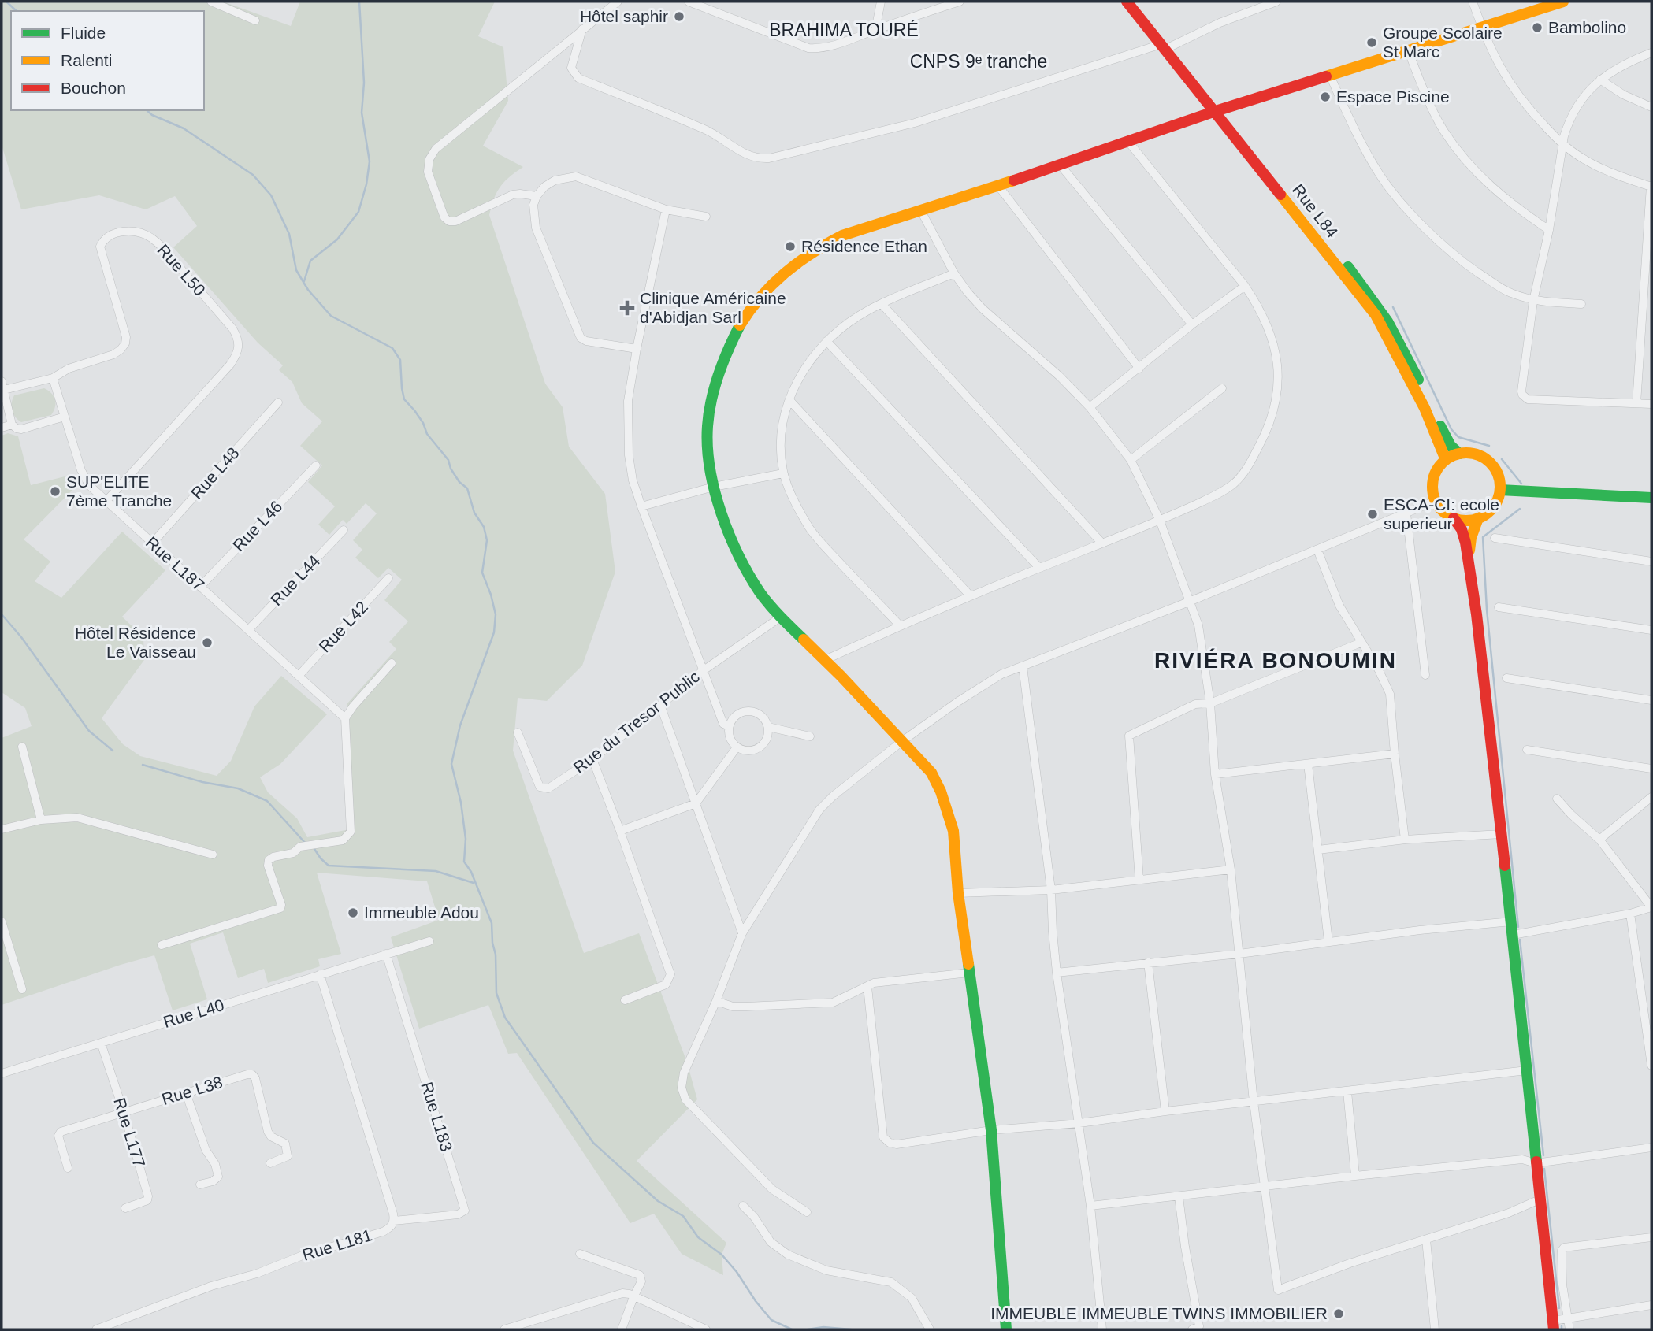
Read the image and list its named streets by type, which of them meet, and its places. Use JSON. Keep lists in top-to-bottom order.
{
  "streets": {
    "street": [
      "Rue L84",
      "Rue L50",
      "Rue L48",
      "Rue L46",
      "Rue L187",
      "Rue L44",
      "Rue L42",
      "Rue du Tresor Public",
      "Rue L40",
      "Rue L38",
      "Rue L183",
      "Rue L177",
      "Rue L181"
    ]
  },
  "crossings": [
    ["Rue L50", "Rue L187"],
    ["Rue L48", "Rue L187"],
    ["Rue L46", "Rue L187"],
    ["Rue L187", "Rue L44"],
    ["Rue L187", "Rue L42"],
    ["Rue L40", "Rue L183"],
    ["Rue L40", "Rue L177"],
    ["Rue L38", "Rue L177"],
    ["Rue L183", "Rue L181"]
  ],
  "districts": ["BRAHIMA TOURÉ", "CNPS 9ᵉ tranche", "RIVIÉRA BONOUMIN"],
  "places": {
    "other": [
      "Hôtel saphir",
      "Bambolino",
      "Groupe Scolaire St Marc",
      "Espace Piscine",
      "Résidence Ethan",
      "SUP'ELITE 7ème Tranche",
      "ESCA-CI: ecole superieur",
      "Hôtel Résidence Le Vaisseau",
      "Immeuble Adou",
      "IMMEUBLE IMMEUBLE TWINS IMMOBILIER"
    ],
    "health": ["Clinique Américaine d'Abidjan Sarl"]
  },
  "legend": ["Fluide", "Ralenti", "Bouchon"]
}
